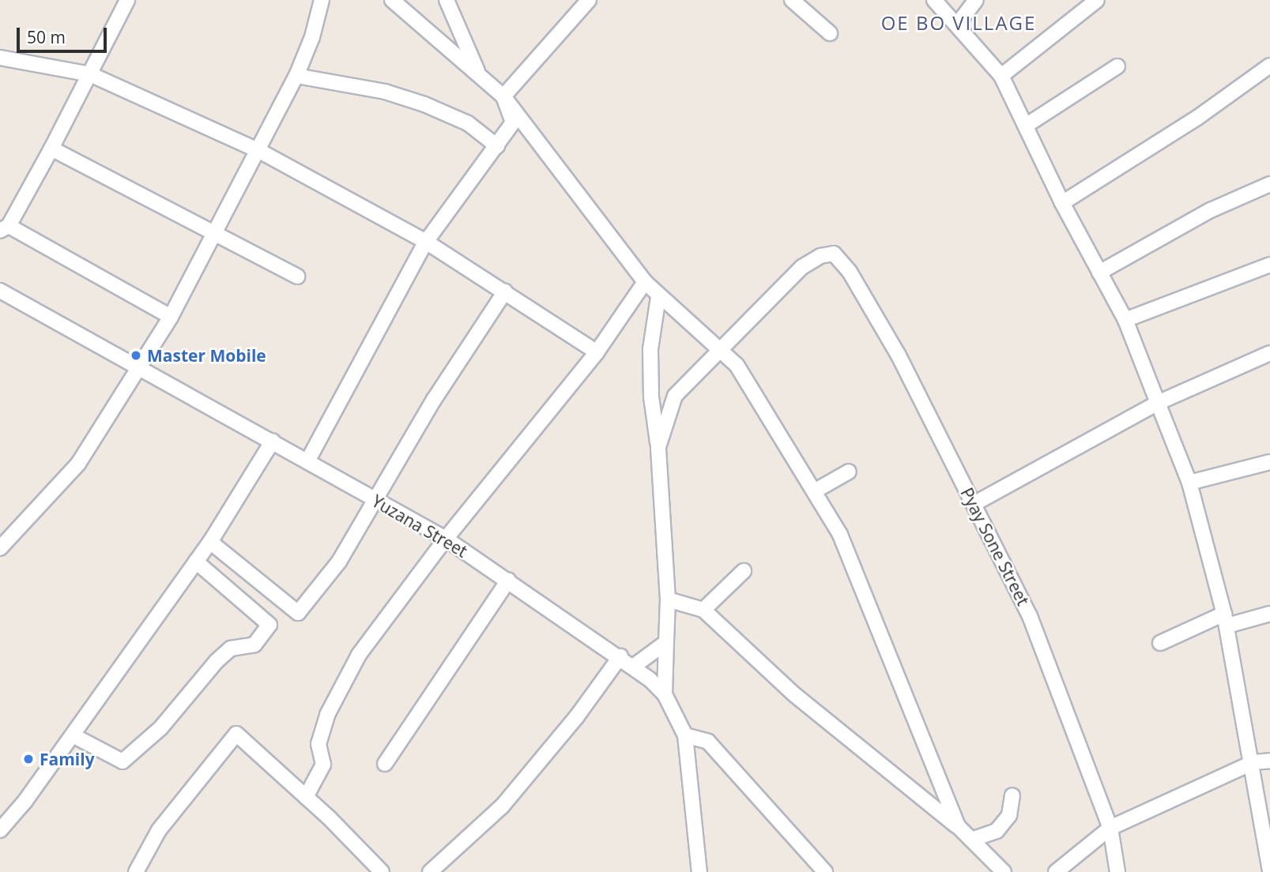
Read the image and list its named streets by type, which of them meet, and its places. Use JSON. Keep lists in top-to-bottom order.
{
  "streets": {
    "street": ["Yuzana Street", "Pyay Sone Street"]
  },
  "districts": ["OE BO VILLAGE"],
  "places": ["Master Mobile", "Family"],
  "scale_bar": "50 m"
}
